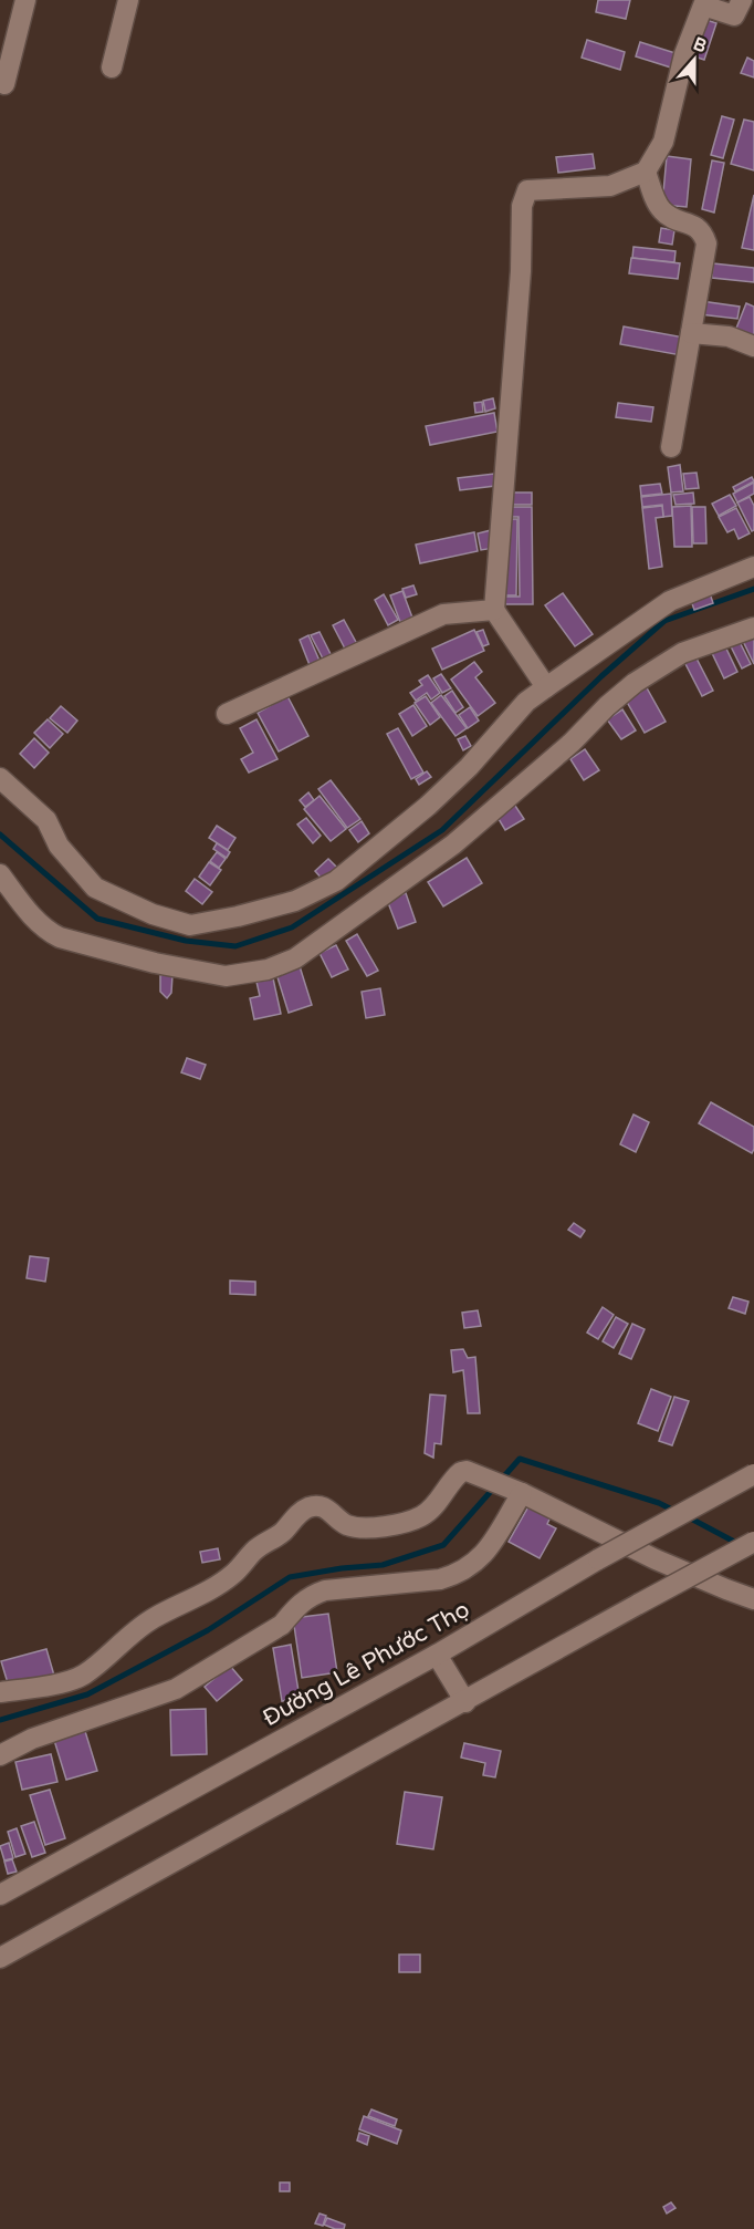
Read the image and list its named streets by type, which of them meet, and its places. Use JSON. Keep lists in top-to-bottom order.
{
  "streets": {
    "street": ["Đường Lê Phước Thọ"]
  },
  "north": "top"
}
